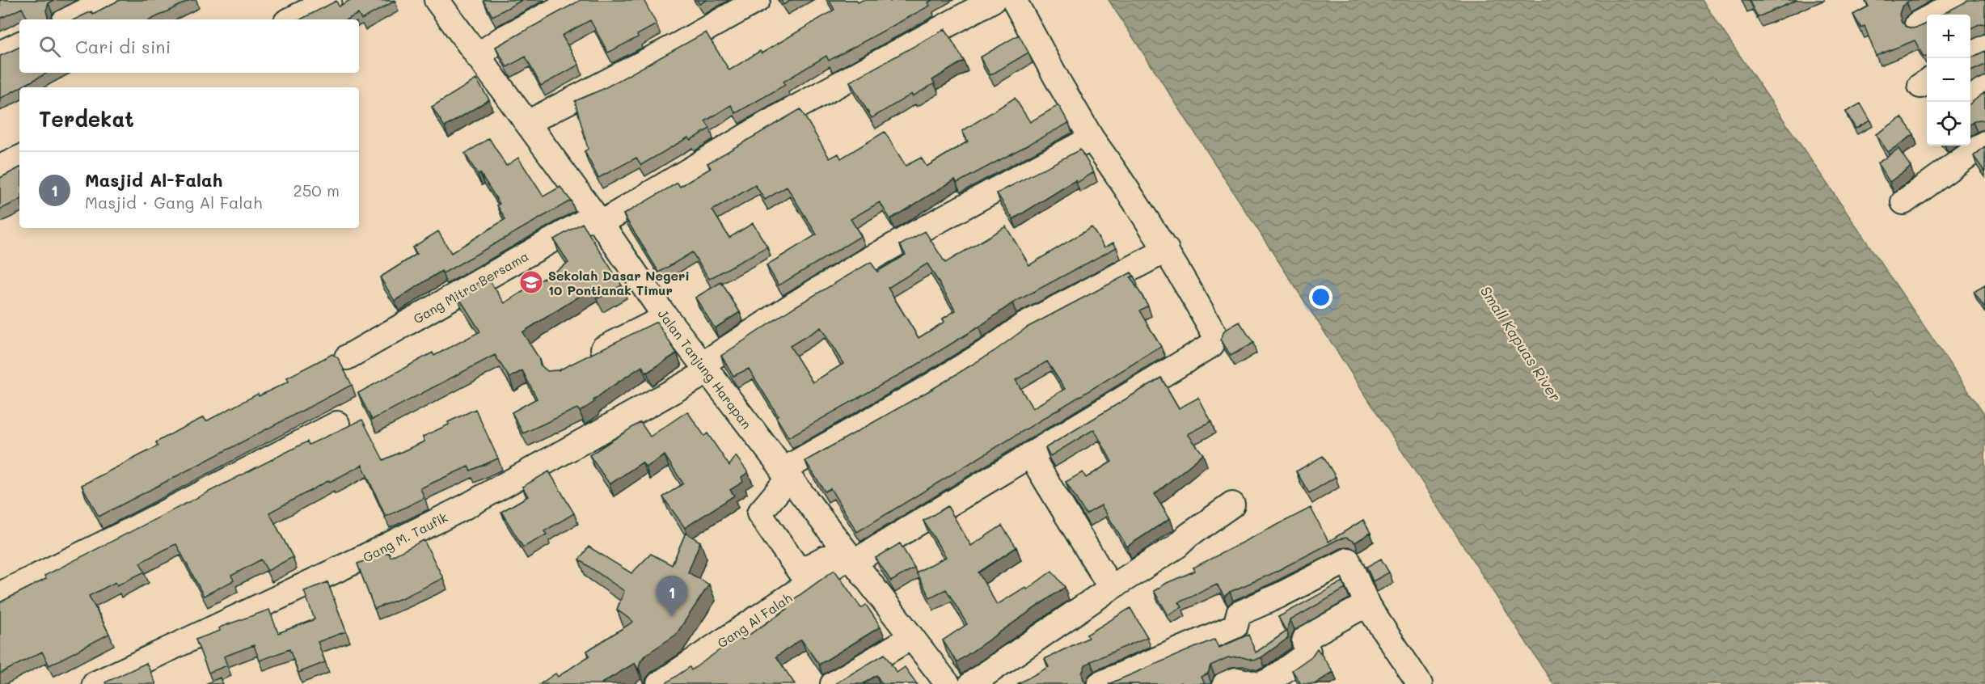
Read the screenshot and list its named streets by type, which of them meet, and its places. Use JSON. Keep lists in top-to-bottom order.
{
  "streets": {
    "street": [
      "Gang Mitra Bersama",
      "Jalan Tanjung Harapan",
      "Gang M. Taufik",
      "Gang Al Falah"
    ]
  },
  "crossings": [
    ["Gang Mitra Bersama", "Jalan Tanjung Harapan"],
    ["Jalan Tanjung Harapan", "Gang M. Taufik"],
    ["Jalan Tanjung Harapan", "Gang Al Falah"]
  ],
  "water": ["Small Kapuas River"],
  "places": {
    "school or university": ["Sekolah Dasar Negeri 10 Pontianak Timur"]
  },
  "page": {
    "map_buttons": ["+", "−"],
    "search": "Cari di sini",
    "heading": "Terdekat",
    "list": [
      {
        "mark": "1",
        "name": "Masjid Al-Falah",
        "note": "Masjid · Gang Al Falah",
        "value": "250 m"
      }
    ],
    "pins": "1"
  }
}
